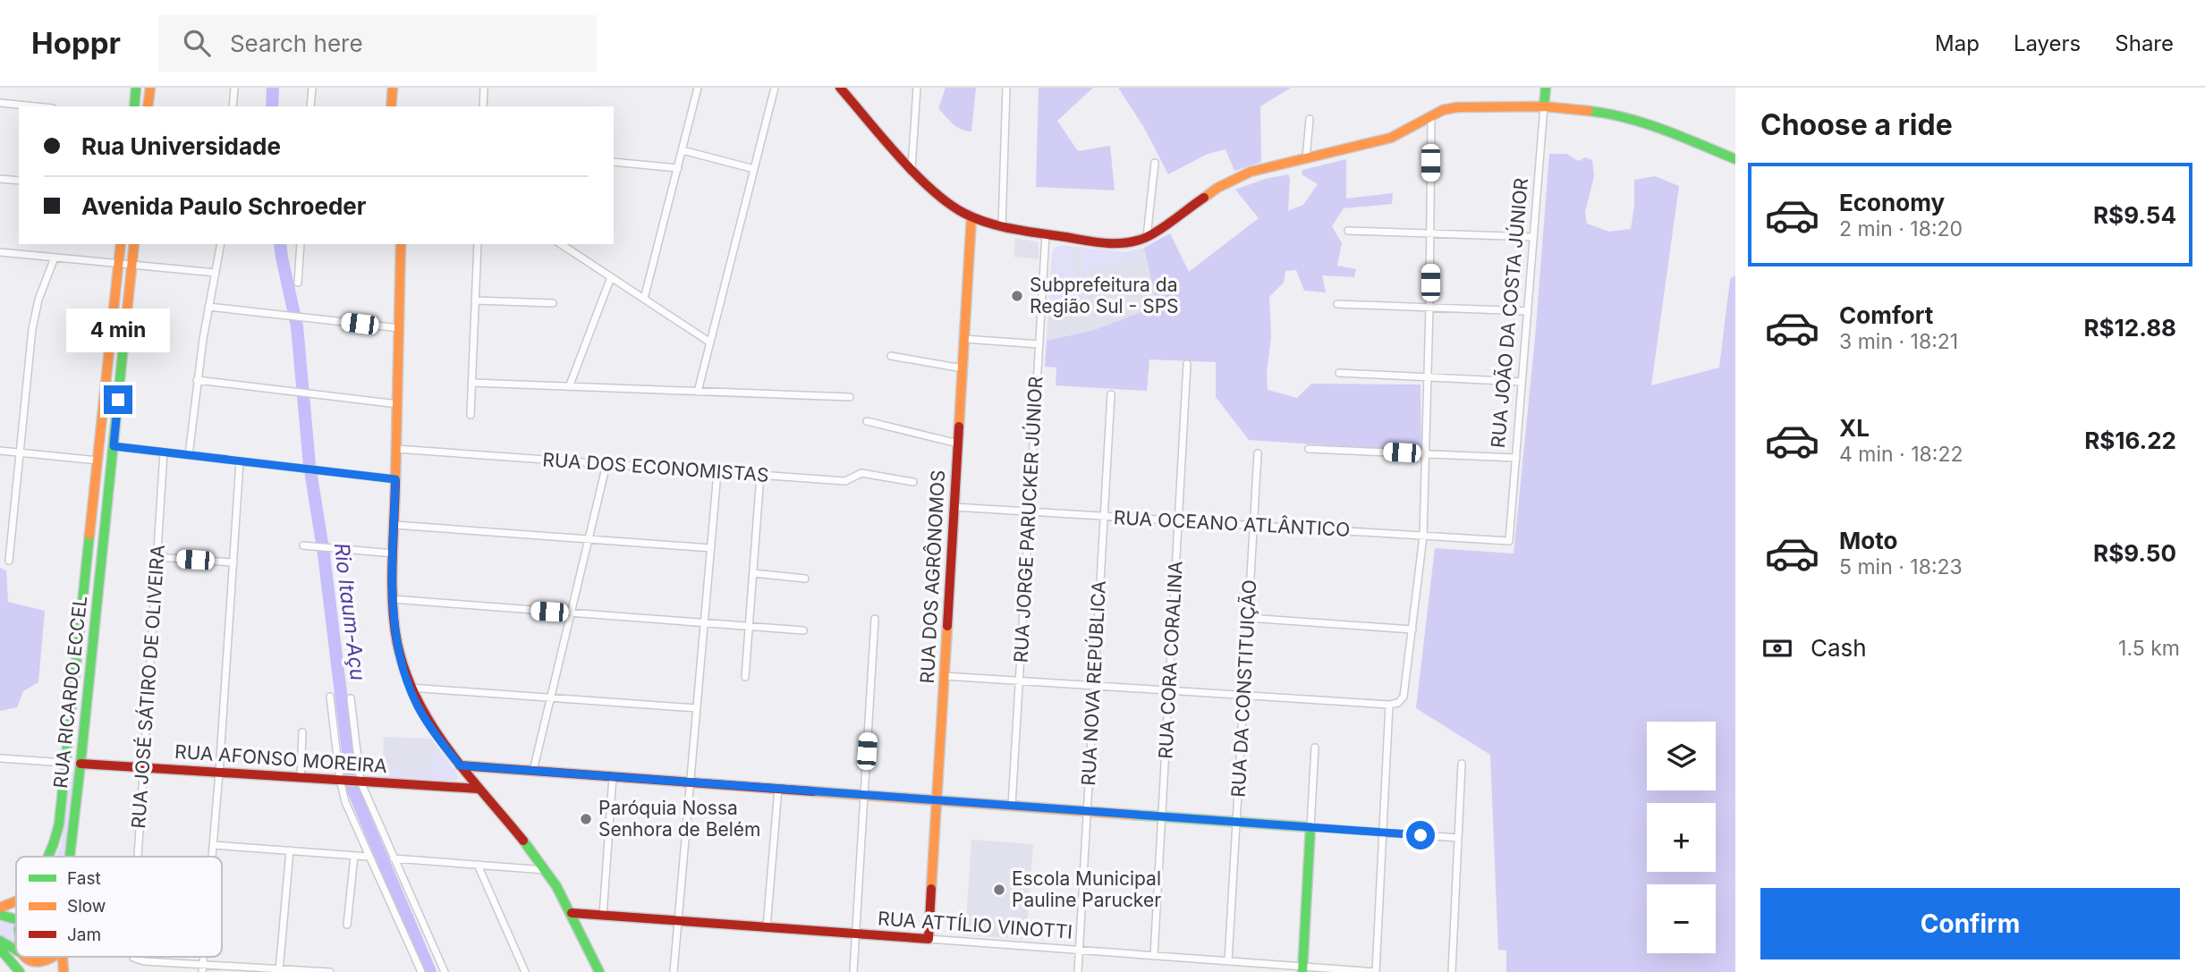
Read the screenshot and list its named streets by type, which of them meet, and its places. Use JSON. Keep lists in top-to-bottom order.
{
  "streets": {
    "street": [
      "RUA JOÃO DA COSTA JÚNIOR",
      "RUA DOS ECONOMISTAS",
      "RUA JORGE PARUCKER JÚNIOR",
      "RUA OCEANO ATLÂNTICO",
      "RUA DOS AGRÔNOMOS",
      "RUA CORA CORALINA",
      "RUA NOVA REPÚBLICA",
      "RUA JOSÉ SÁTIRO DE OLIVEIRA",
      "RUA DA CONSTITUIÇÃO",
      "RUA RICARDO ECCEL",
      "RUA AFONSO MOREIRA",
      "RUA ATTÍLIO VINOTTI"
    ]
  },
  "crossings": [
    ["RUA JOÃO DA COSTA JÚNIOR", "RUA OCEANO ATLÂNTICO"],
    ["RUA JORGE PARUCKER JÚNIOR", "RUA OCEANO ATLÂNTICO"],
    ["RUA OCEANO ATLÂNTICO", "RUA DOS AGRÔNOMOS"],
    ["RUA OCEANO ATLÂNTICO", "RUA CORA CORALINA"],
    ["RUA OCEANO ATLÂNTICO", "RUA NOVA REPÚBLICA"],
    ["RUA OCEANO ATLÂNTICO", "RUA DA CONSTITUIÇÃO"],
    ["RUA DOS AGRÔNOMOS", "RUA ATTÍLIO VINOTTI"],
    ["RUA CORA CORALINA", "RUA ATTÍLIO VINOTTI"],
    ["RUA NOVA REPÚBLICA", "RUA ATTÍLIO VINOTTI"],
    ["RUA JOSÉ SÁTIRO DE OLIVEIRA", "RUA AFONSO MOREIRA"],
    ["RUA DA CONSTITUIÇÃO", "RUA ATTÍLIO VINOTTI"],
    ["RUA RICARDO ECCEL", "RUA AFONSO MOREIRA"]
  ],
  "water": ["Rio Itaum-Açu"],
  "places": ["Subprefeitura da Região Sul - SPS", "Paróquia Nossa Senhora de Belém", "Escola Municipal Pauline Parucker"],
  "legend": ["Fast", "Slow", "Jam"],
  "page": {
    "header": "Hoppr",
    "search": "Search here",
    "nav": ["Map", "Layers", "Share"],
    "heading": "Choose a ride",
    "banner": ["Rua Universidade", "Avenida Paulo Schroeder"],
    "list": [
      {
        "name": "Economy",
        "note": "2 min · 18:20",
        "value": "R$9.54"
      },
      {
        "name": "Comfort",
        "note": "3 min · 18:21",
        "value": "R$12.88"
      },
      {
        "name": "XL",
        "note": "4 min · 18:22",
        "value": "R$16.22"
      },
      {
        "name": "Moto",
        "note": "5 min · 18:23",
        "value": "R$9.50"
      }
    ],
    "bubble": "4 min",
    "pay": ["Cash", "1.5 km"],
    "map_buttons": ["+", "−"],
    "buttons": "Confirm"
  }
}
